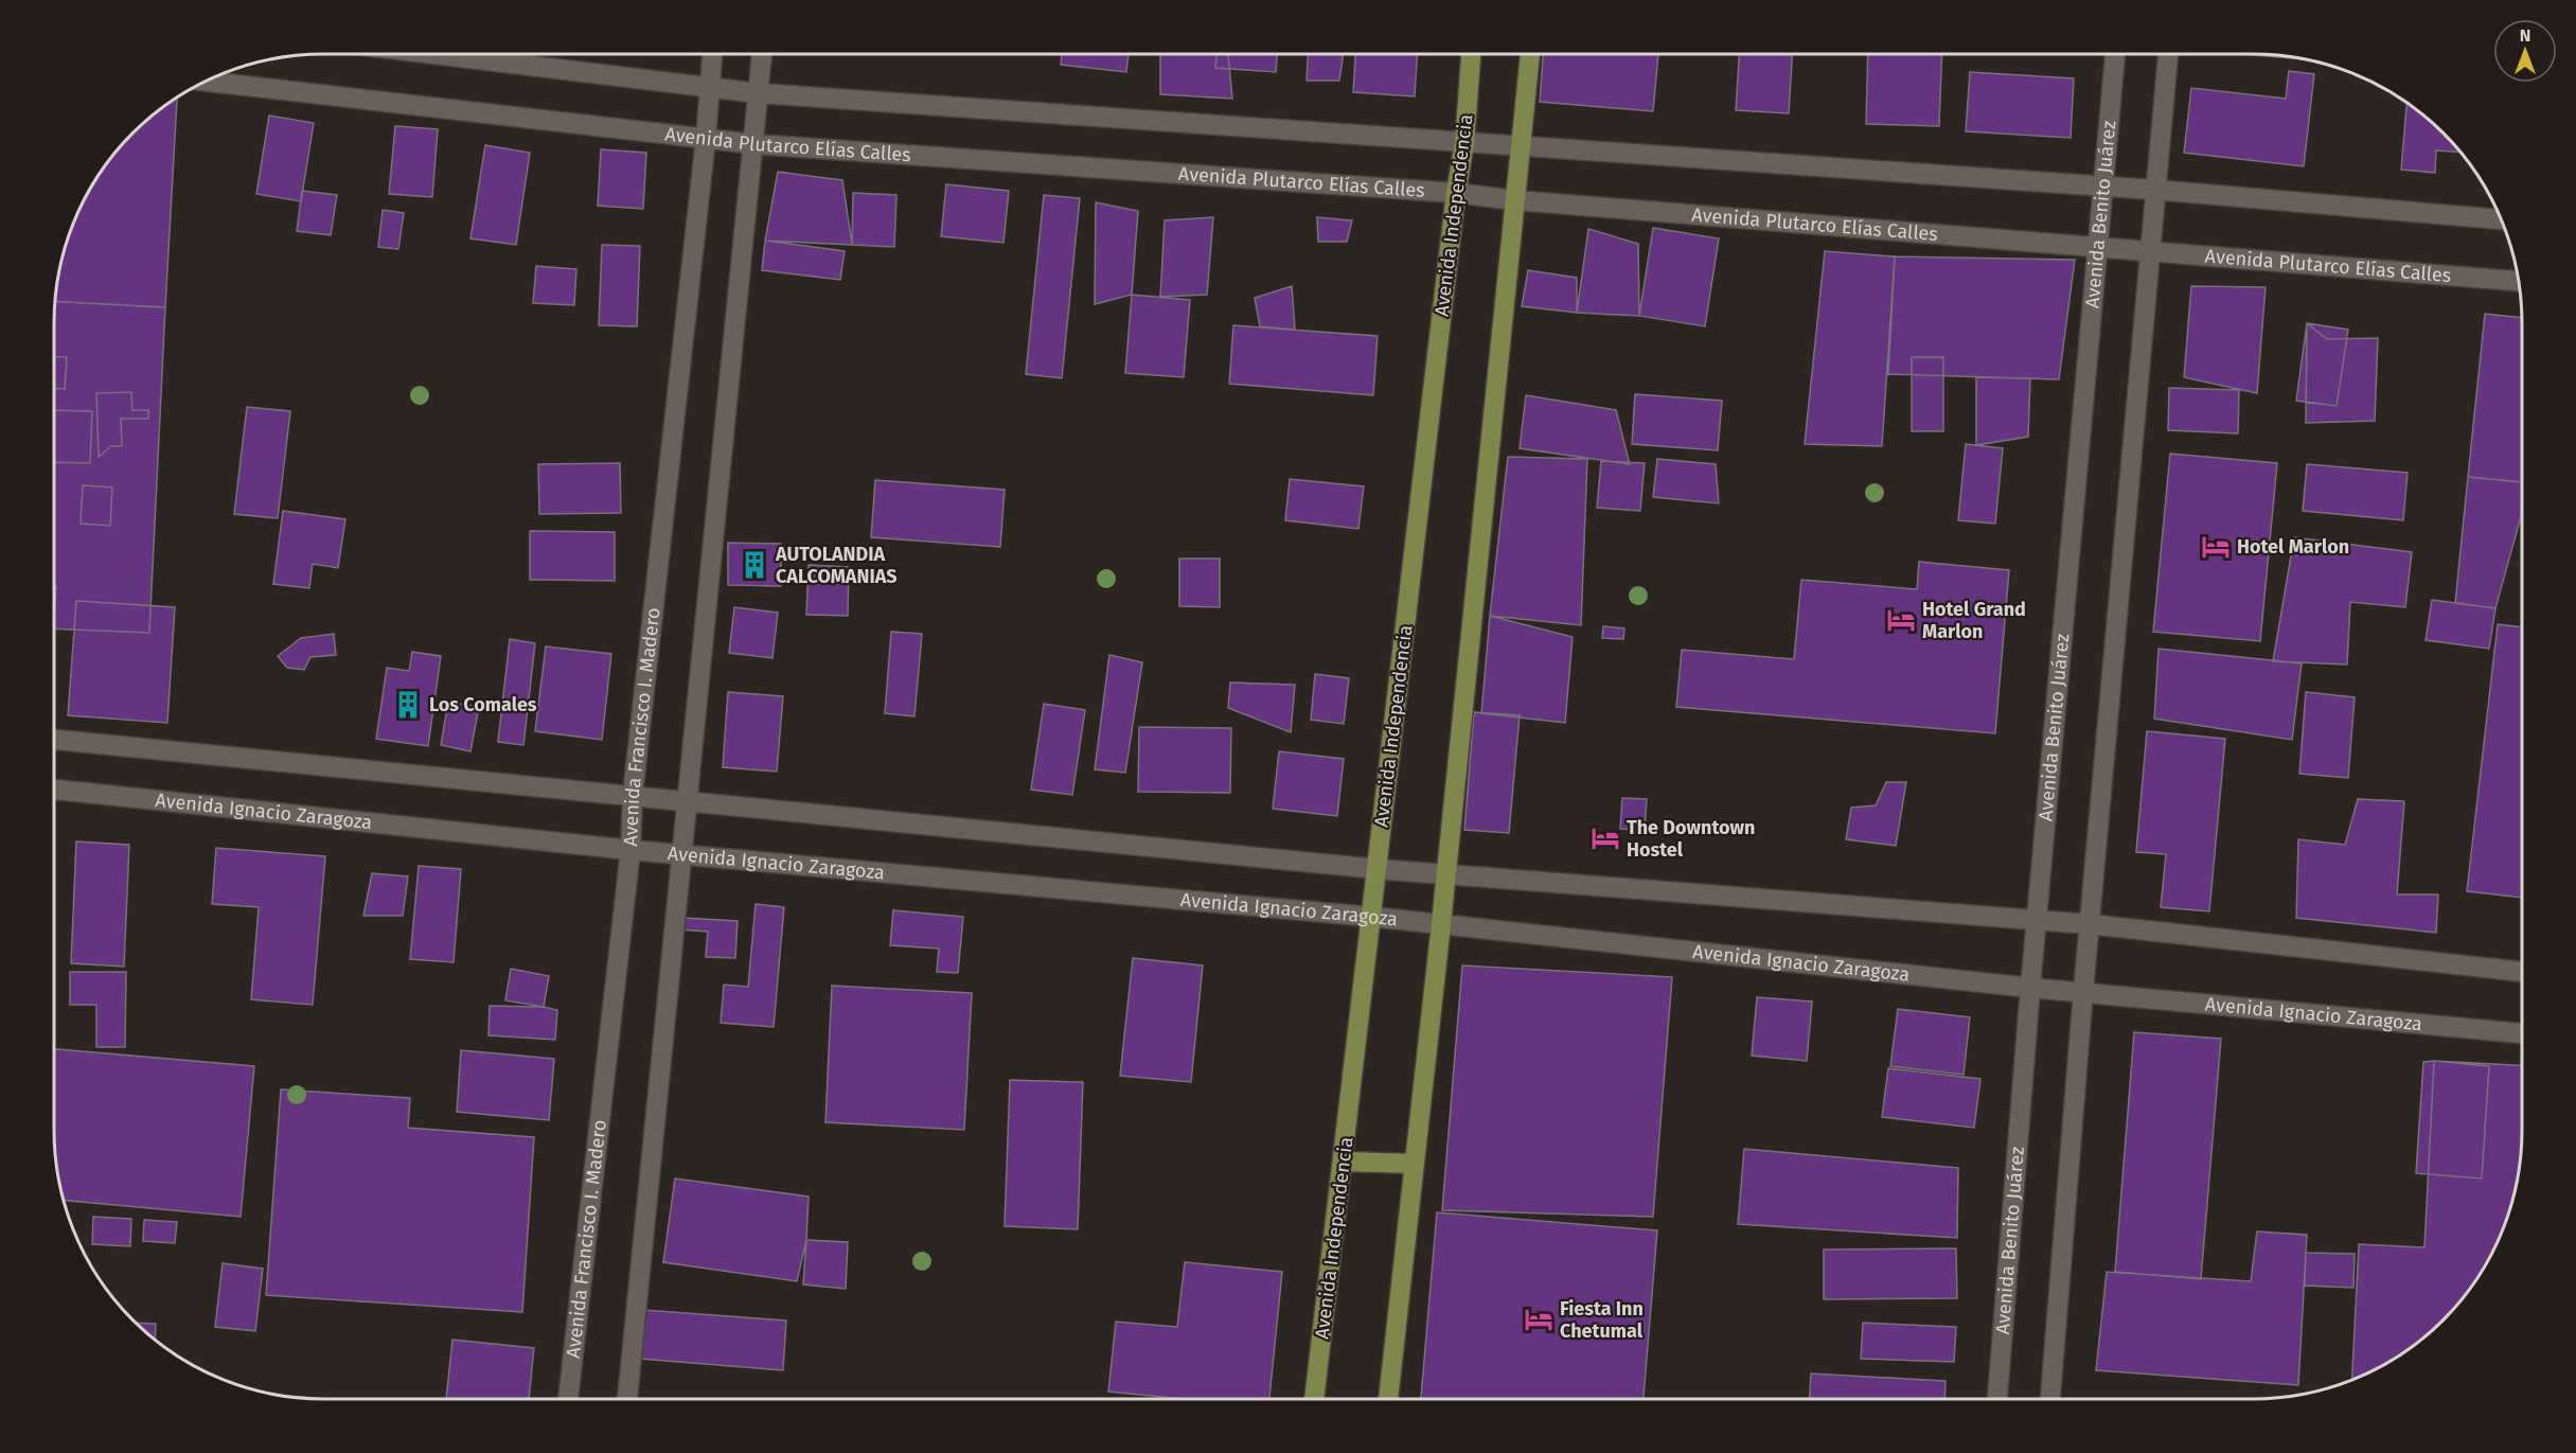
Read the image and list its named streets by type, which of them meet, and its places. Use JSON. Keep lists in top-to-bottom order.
{
  "streets": {
    "main road": ["Avenida Independencia"],
    "street": [
      "Avenida Plutarco Elías Calles",
      "Avenida Benito Juárez",
      "Avenida Francisco I. Madero",
      "Avenida Ignacio Zaragoza"
    ]
  },
  "crossings": [
    ["Avenida Plutarco Elías Calles", "Avenida Benito Juárez"],
    ["Avenida Plutarco Elías Calles", "Avenida Independencia"],
    ["Avenida Plutarco Elías Calles", "Avenida Francisco I. Madero"],
    ["Avenida Benito Juárez", "Avenida Ignacio Zaragoza"],
    ["Avenida Independencia", "Avenida Ignacio Zaragoza"],
    ["Avenida Francisco I. Madero", "Avenida Ignacio Zaragoza"]
  ],
  "places": {
    "hotel": [
      "Hotel Marlon",
      "Hotel Grand Marlon",
      "The Downtown Hostel",
      "Fiesta Inn Chetumal"
    ],
    "building": ["AUTOLANDIA CALCOMANIAS", "Los Comales"]
  },
  "north": "top"
}
